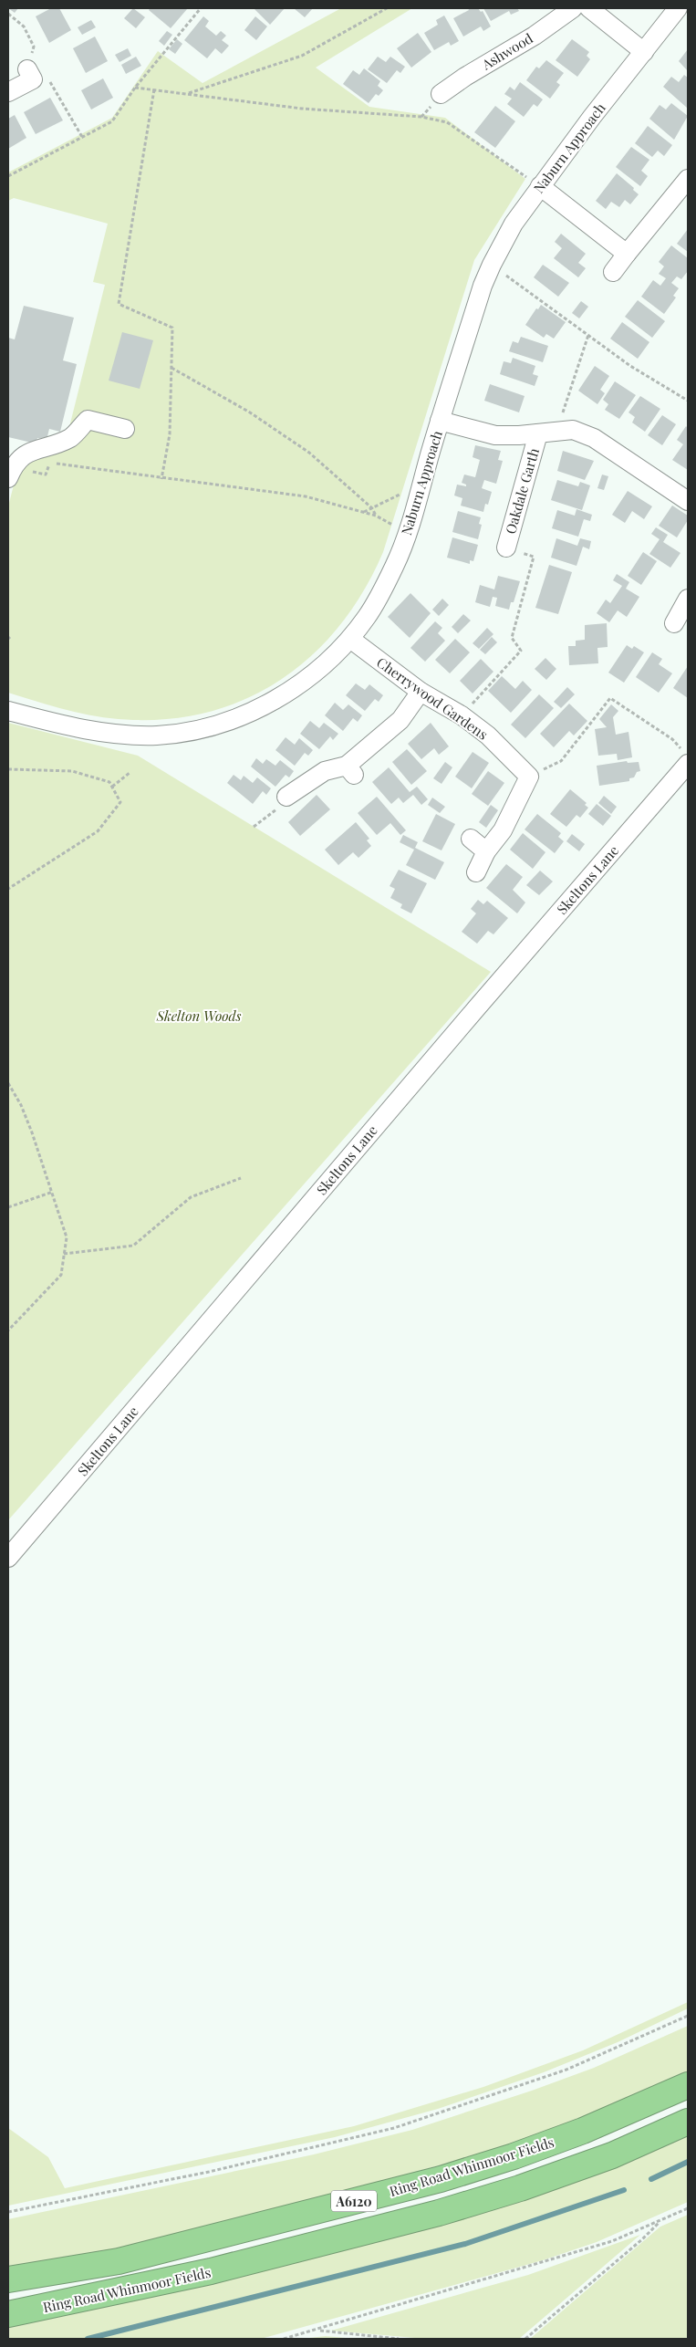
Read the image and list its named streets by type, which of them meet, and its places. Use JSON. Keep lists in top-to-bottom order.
{
  "streets": {
    "highway": ["Ring Road Whinmoor Fields", "A6120"],
    "street": [
      "Ashwood",
      "Naburn Approach",
      "Oakdale Garth",
      "Cherrywood Gardens",
      "Skeltons Lane"
    ]
  },
  "crossings": [
    ["Naburn Approach", "Cherrywood Gardens"]
  ],
  "parks": ["Skelton Woods"]
}
